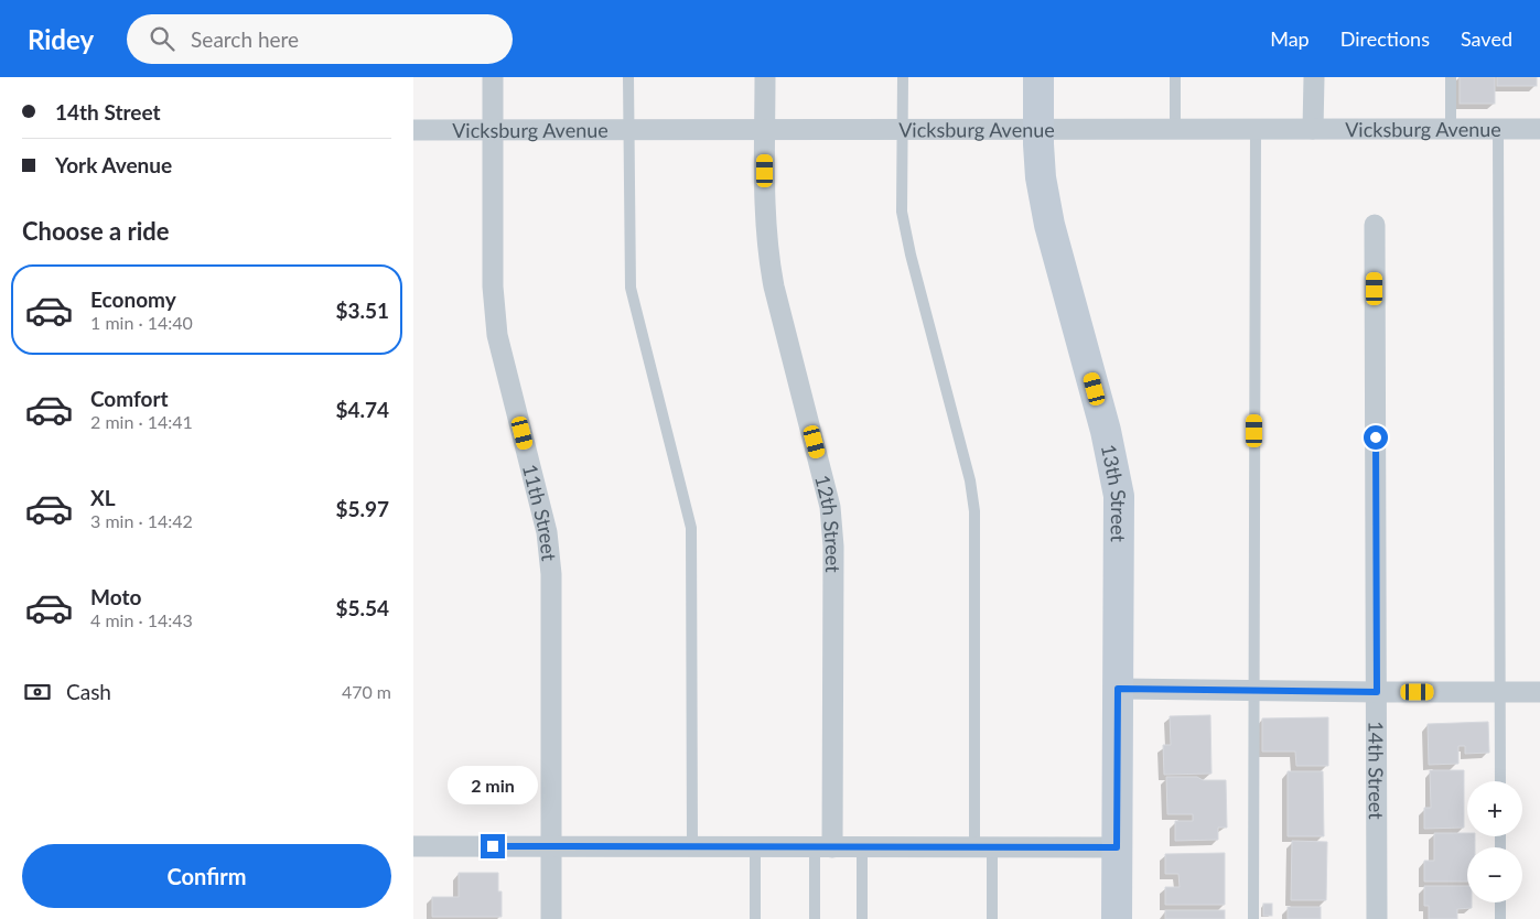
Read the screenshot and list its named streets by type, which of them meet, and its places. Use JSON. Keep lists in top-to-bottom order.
{
  "streets": {
    "street": [
      "Vicksburg Avenue",
      "13th Street",
      "11th Street",
      "12th Street",
      "14th Street"
    ]
  },
  "crossings": [
    ["Vicksburg Avenue", "13th Street"],
    ["Vicksburg Avenue", "11th Street"],
    ["Vicksburg Avenue", "12th Street"]
  ],
  "page": {
    "header": "Ridey",
    "search": "Search here",
    "nav": ["Map", "Directions", "Saved"],
    "banner": ["14th Street", "York Avenue"],
    "heading": "Choose a ride",
    "list": [
      {
        "name": "Economy",
        "note": "1 min · 14:40",
        "value": "$3.51"
      },
      {
        "name": "Comfort",
        "note": "2 min · 14:41",
        "value": "$4.74"
      },
      {
        "name": "XL",
        "note": "3 min · 14:42",
        "value": "$5.97"
      },
      {
        "name": "Moto",
        "note": "4 min · 14:43",
        "value": "$5.54"
      }
    ],
    "pay": ["Cash", "470 m"],
    "bubble": "2 min",
    "map_buttons": ["+", "−"],
    "buttons": "Confirm"
  }
}
